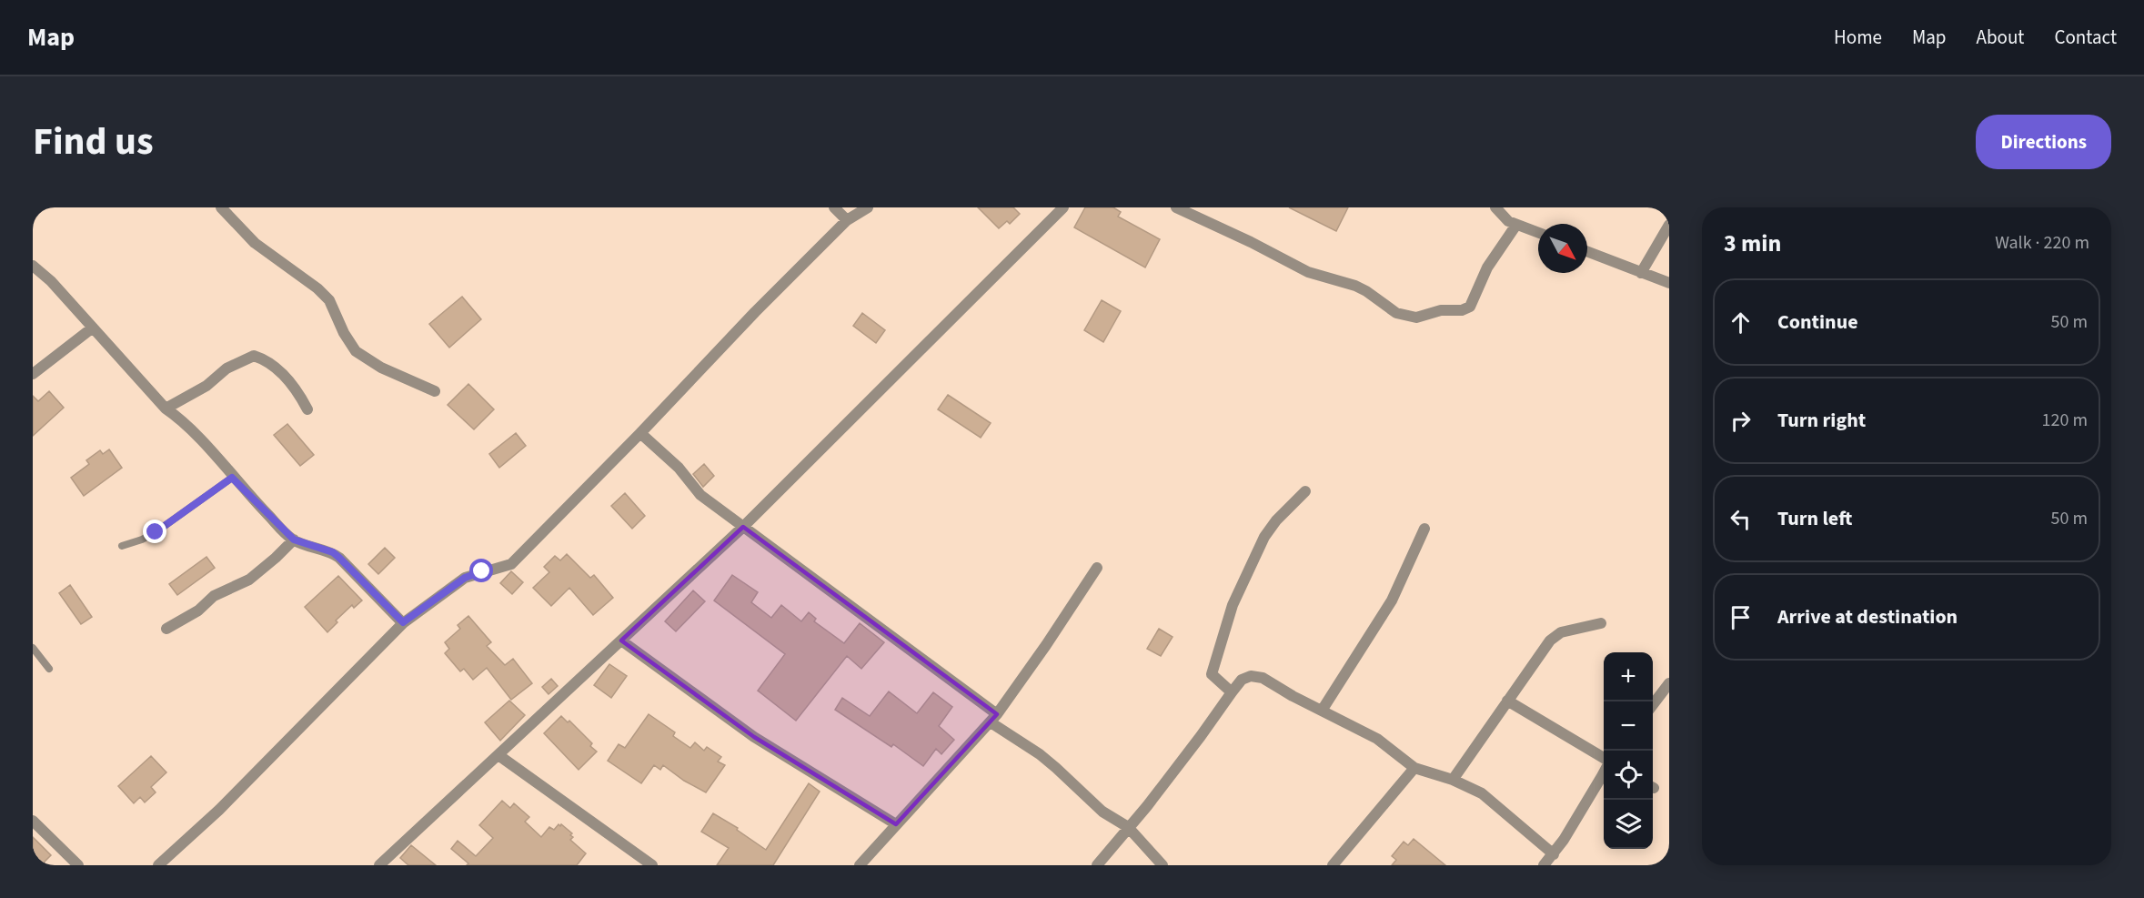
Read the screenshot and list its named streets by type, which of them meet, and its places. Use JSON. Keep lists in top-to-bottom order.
{
  "north": "bottom right",
  "page": {
    "header": "Map",
    "nav": [
      "Home",
      "Map",
      "About",
      "Contact"
    ],
    "title": "Find us",
    "buttons": "Directions",
    "heading": ["3 min", "Walk · 220 m"],
    "list": [
      ["Continue", "50 m"],
      ["Turn right", "120 m"],
      ["Turn left", "50 m"],
      "Arrive at destination"
    ],
    "map_buttons": ["+", "−"]
  }
}
